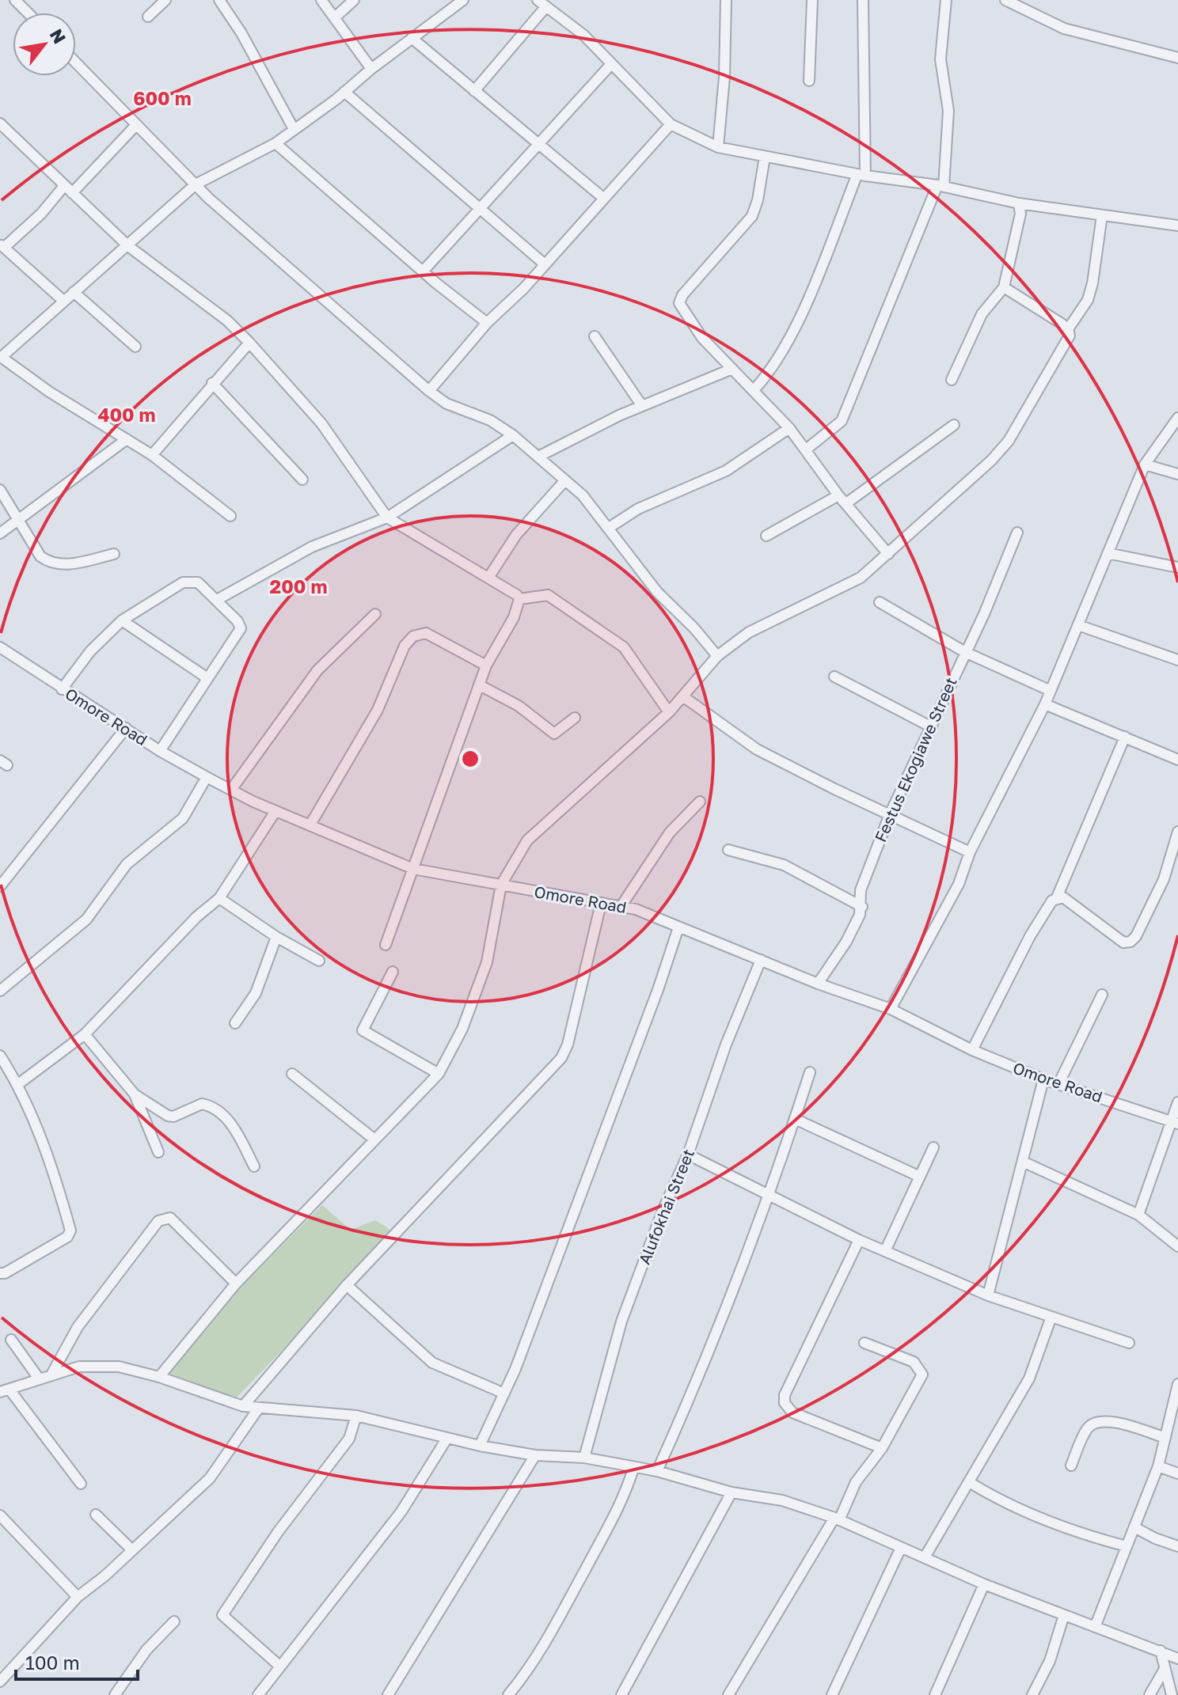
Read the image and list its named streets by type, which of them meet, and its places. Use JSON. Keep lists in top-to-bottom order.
{
  "streets": {
    "street": ["Omore Road", "Festus Ekogiawe Street", "Alufokhai Street"]
  },
  "crossings": [
    ["Omore Road", "Festus Ekogiawe Street"],
    ["Omore Road", "Alufokhai Street"]
  ],
  "scale_bar": "100 m",
  "north": "top right",
  "rings": ["600 m", "400 m", "200 m"]
}
